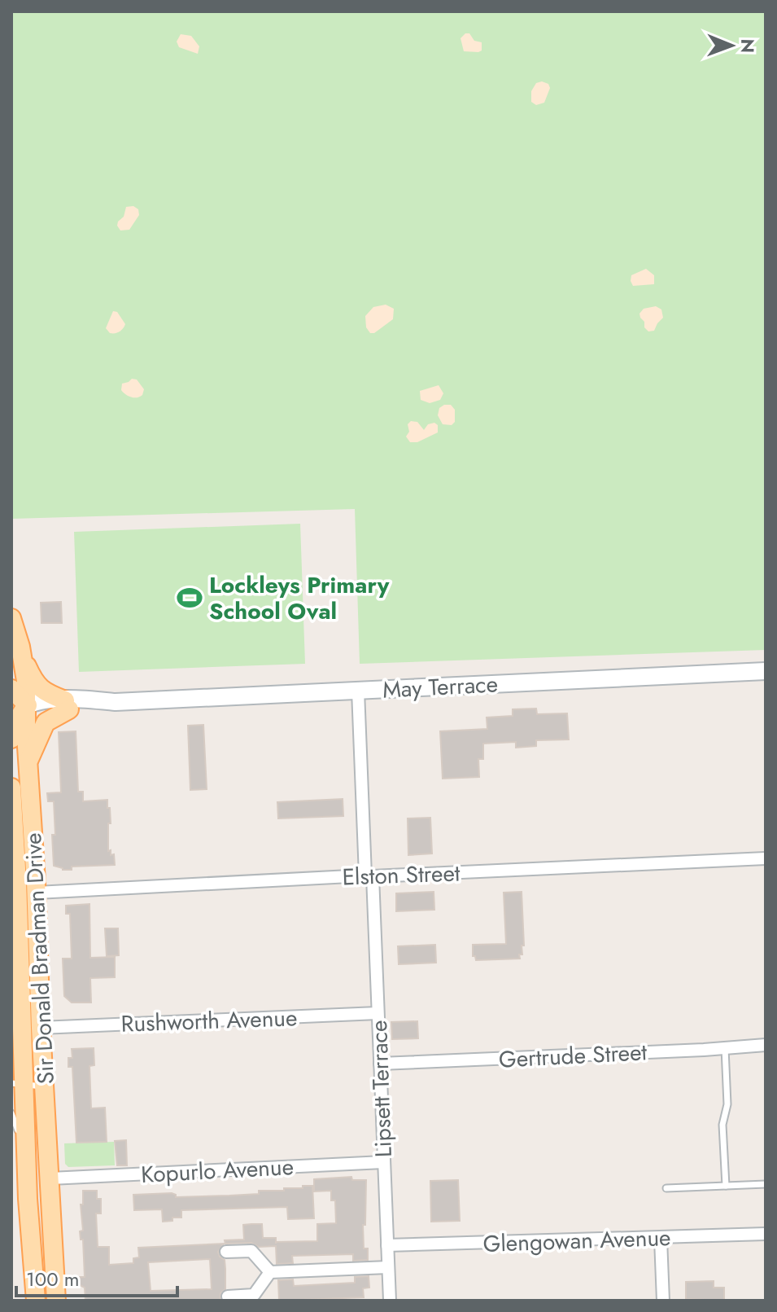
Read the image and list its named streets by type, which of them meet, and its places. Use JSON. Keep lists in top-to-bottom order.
{
  "streets": {
    "main road": ["Sir Donald Bradman Drive"],
    "street": [
      "May Terrace",
      "Elston Street",
      "Rushworth Avenue",
      "Gertrude Street",
      "Lipsett Terrace",
      "Kopurlo Avenue",
      "Glengowan Avenue"
    ]
  },
  "crossings": [
    ["May Terrace", "Sir Donald Bradman Drive"],
    ["May Terrace", "Lipsett Terrace"],
    ["Elston Street", "Sir Donald Bradman Drive"],
    ["Elston Street", "Lipsett Terrace"],
    ["Sir Donald Bradman Drive", "Rushworth Avenue"],
    ["Sir Donald Bradman Drive", "Kopurlo Avenue"],
    ["Rushworth Avenue", "Lipsett Terrace"],
    ["Gertrude Street", "Lipsett Terrace"],
    ["Lipsett Terrace", "Kopurlo Avenue"],
    ["Lipsett Terrace", "Glengowan Avenue"]
  ],
  "places": {
    "sports": ["Lockleys Primary School Oval"]
  },
  "scale_bar": "100 m",
  "north": "right"
}
